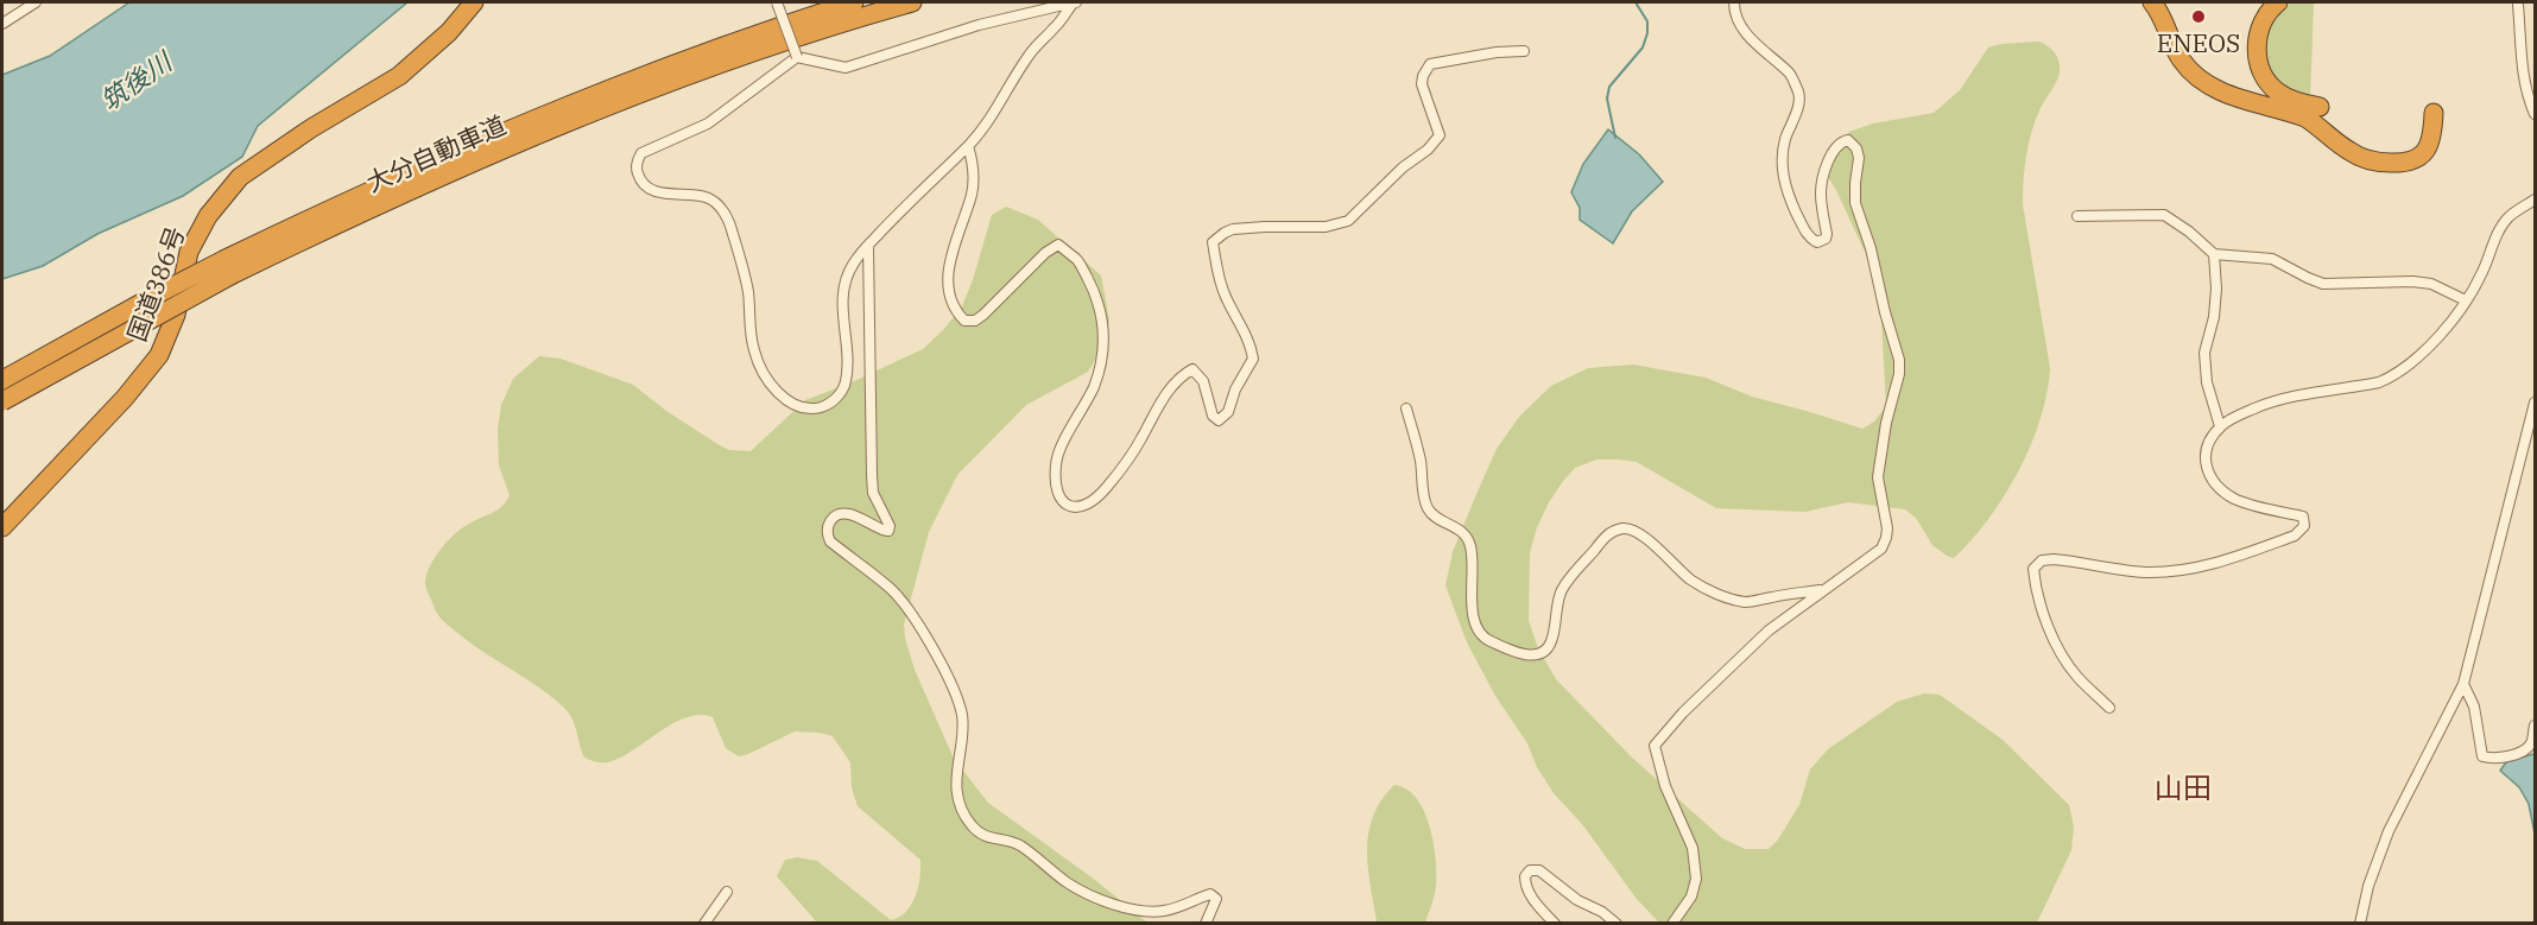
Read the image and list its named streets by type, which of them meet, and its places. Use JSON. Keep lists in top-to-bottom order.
{
  "streets": {
    "highway": ["大分自動車道", "国道386号"]
  },
  "districts": ["山田"],
  "water": ["筑後川"],
  "places": ["ENEOS"]
}
